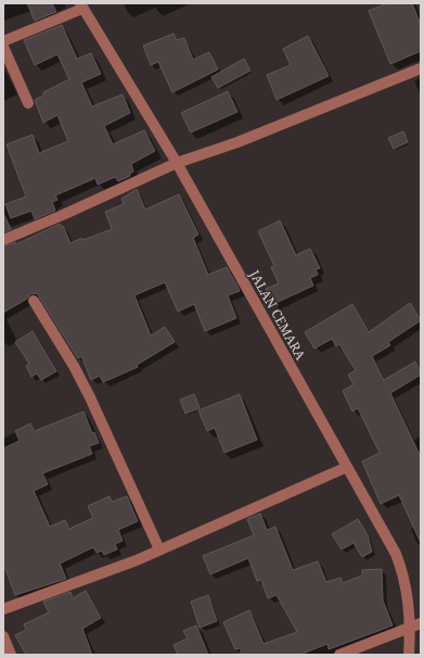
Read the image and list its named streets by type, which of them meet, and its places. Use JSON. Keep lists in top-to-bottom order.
{
  "streets": {
    "street": ["JALAN CEMARA"]
  }
}
